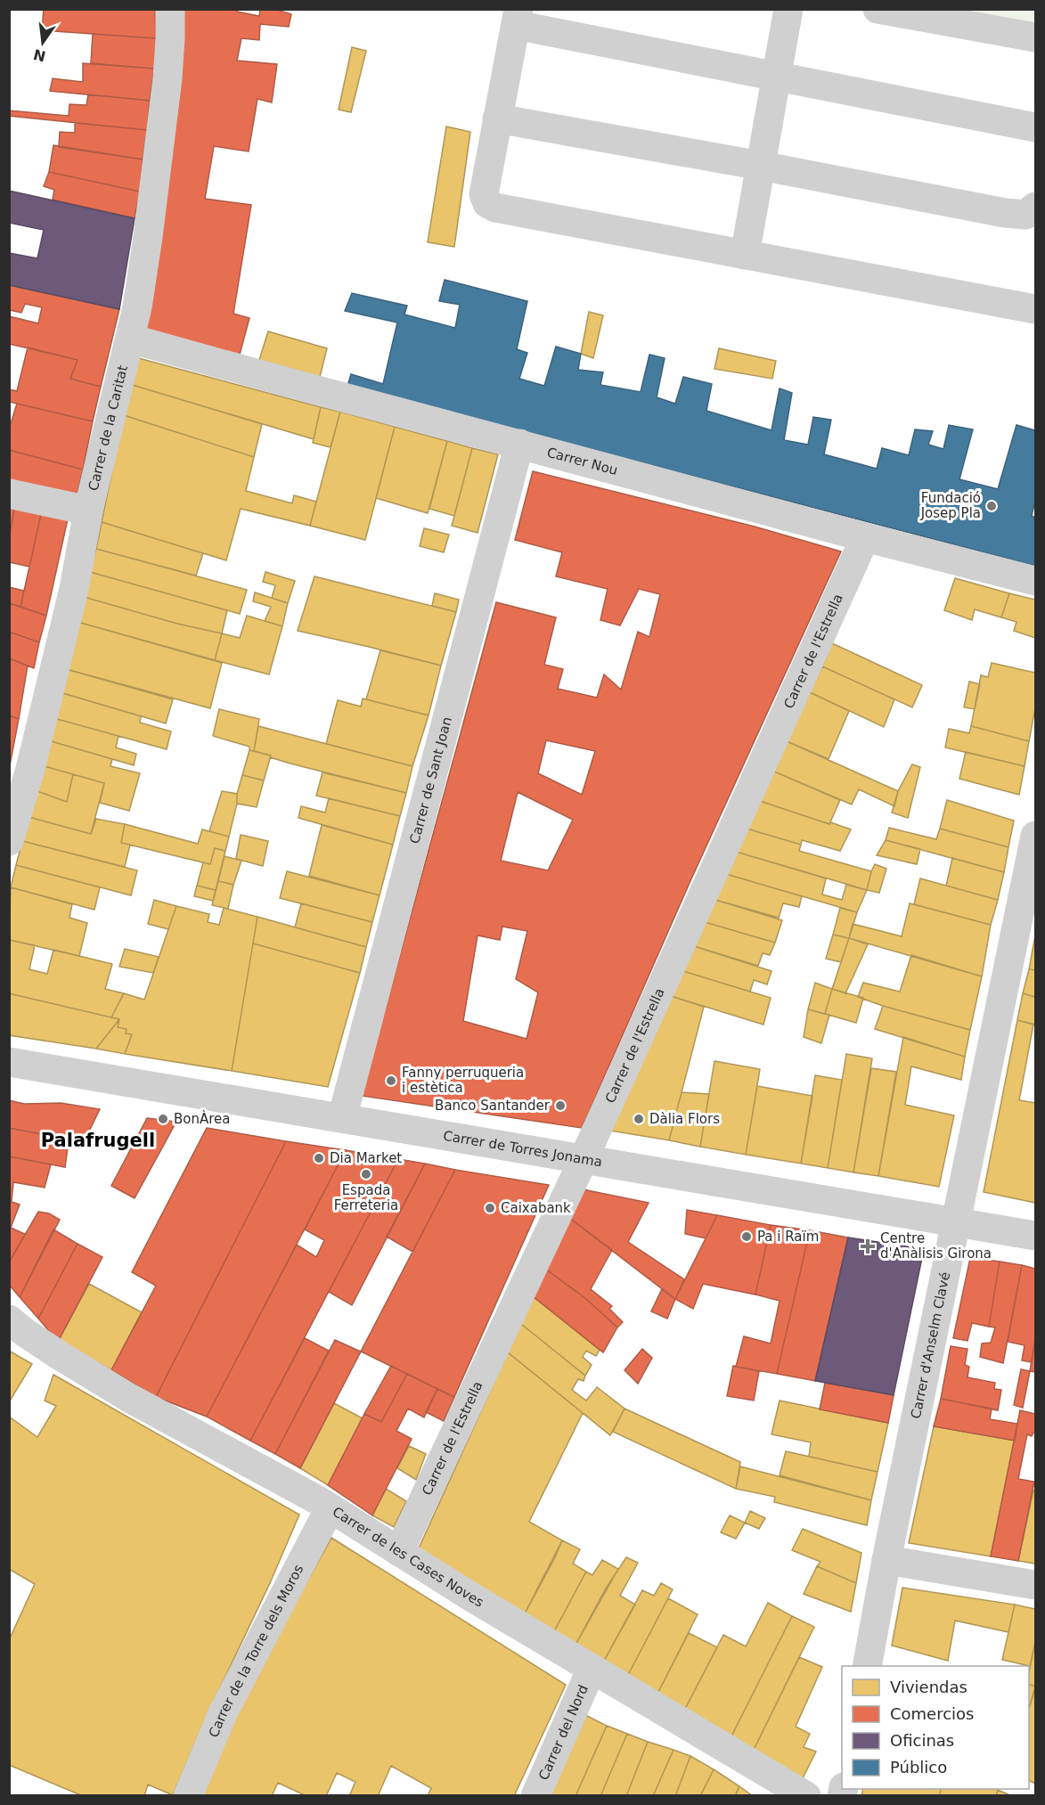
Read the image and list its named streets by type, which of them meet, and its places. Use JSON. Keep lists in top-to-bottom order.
{
  "streets": {
    "street": [
      "Carrer de la Caritat",
      "Carrer Nou",
      "Carrer de l'Estrella",
      "Carrer de Sant Joan",
      "Carrer de Torres Jonama",
      "Carrer d'Anselm Clavé",
      "Carrer de les Cases Noves",
      "Carrer de la Torre dels Moros",
      "Carrer del Nord"
    ]
  },
  "crossings": [
    ["Carrer de la Caritat", "Carrer Nou"],
    ["Carrer Nou", "Carrer de l'Estrella"],
    ["Carrer Nou", "Carrer de Sant Joan"],
    ["Carrer de l'Estrella", "Carrer de Torres Jonama"],
    ["Carrer de l'Estrella", "Carrer de les Cases Noves"],
    ["Carrer de Sant Joan", "Carrer de Torres Jonama"],
    ["Carrer de Torres Jonama", "Carrer d'Anselm Clavé"],
    ["Carrer de les Cases Noves", "Carrer de la Torre dels Moros"],
    ["Carrer de les Cases Noves", "Carrer del Nord"]
  ],
  "districts": ["Palafrugell"],
  "places": {
    "other": [
      "Fundació Josep Pla",
      "Fanny perruqueria i estètica",
      "Banco Santander",
      "BonÀrea",
      "Dàlia Flors",
      "Dia Market",
      "Espada Ferreteria",
      "Caixabank",
      "Pa i Raïm"
    ],
    "health": ["Centre d'Anàlisis Girona"]
  },
  "legend": [
    "Viviendas",
    "Comercios",
    "Oficinas",
    "Público"
  ],
  "north": "bottom"
}
